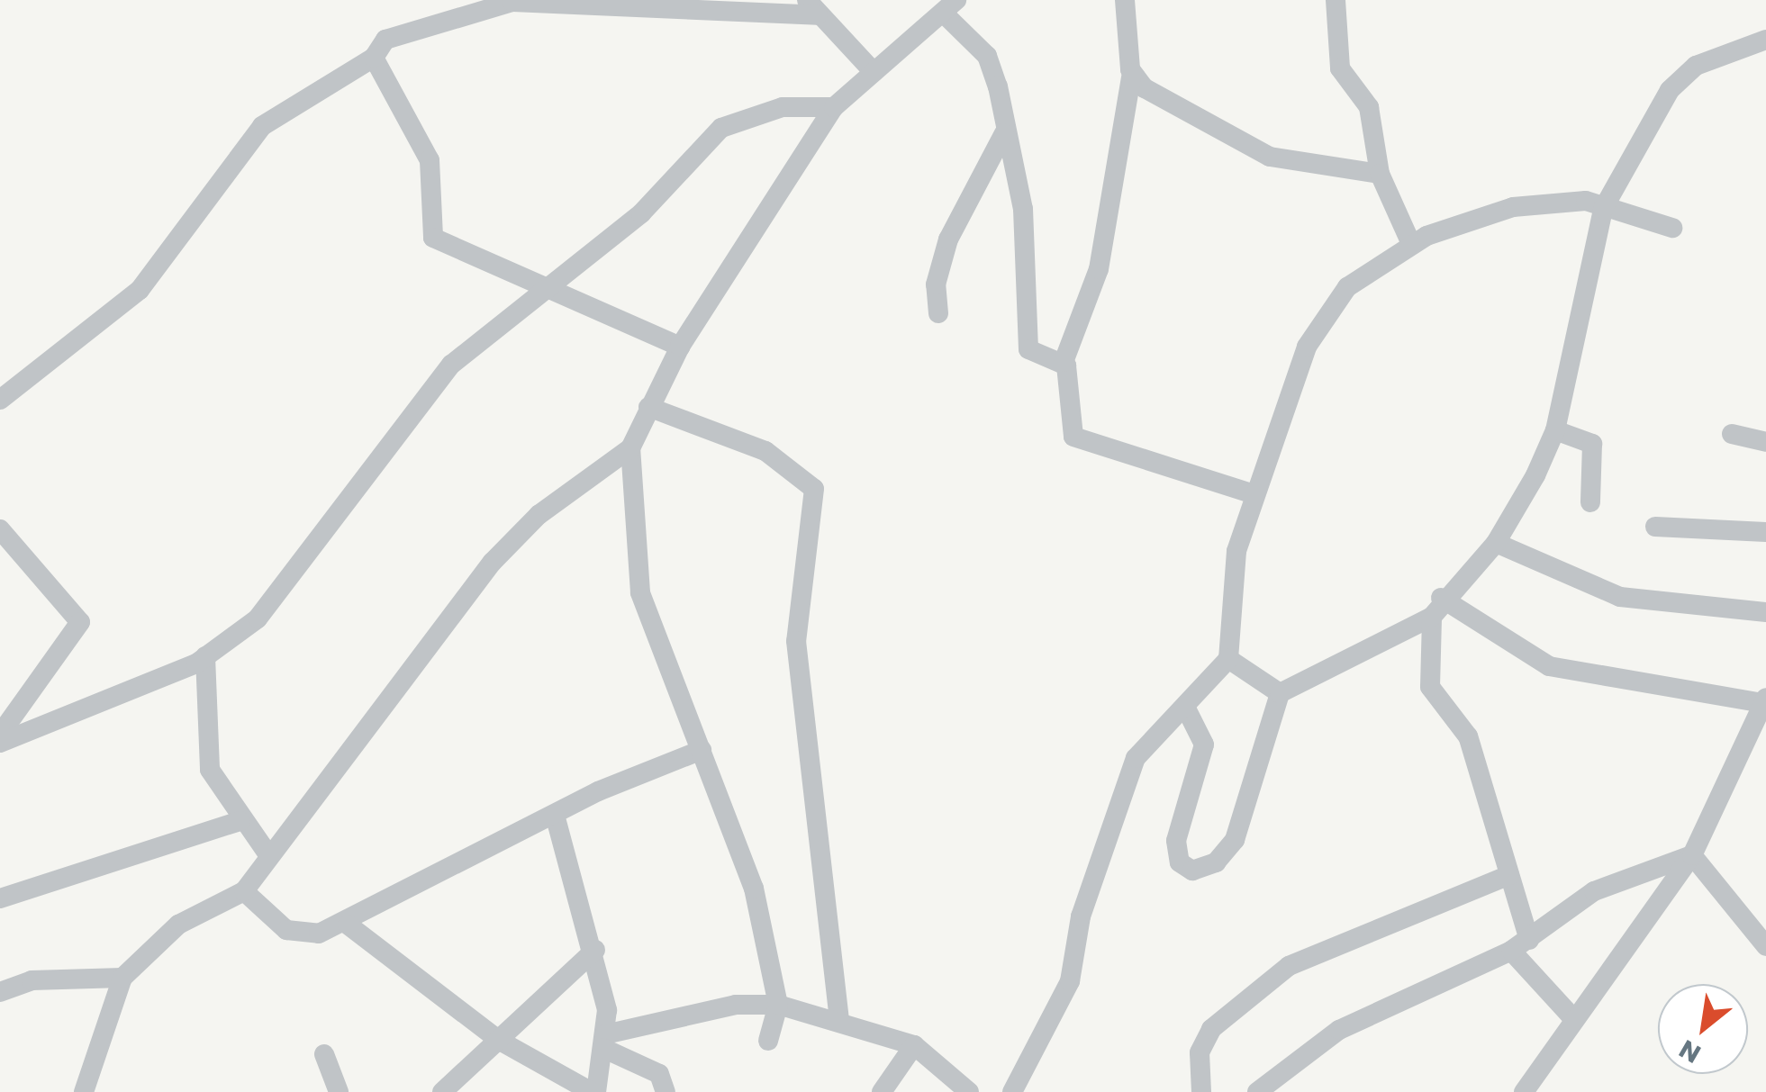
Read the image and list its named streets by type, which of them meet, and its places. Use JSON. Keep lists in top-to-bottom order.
{
  "north": "bottom left"
}
